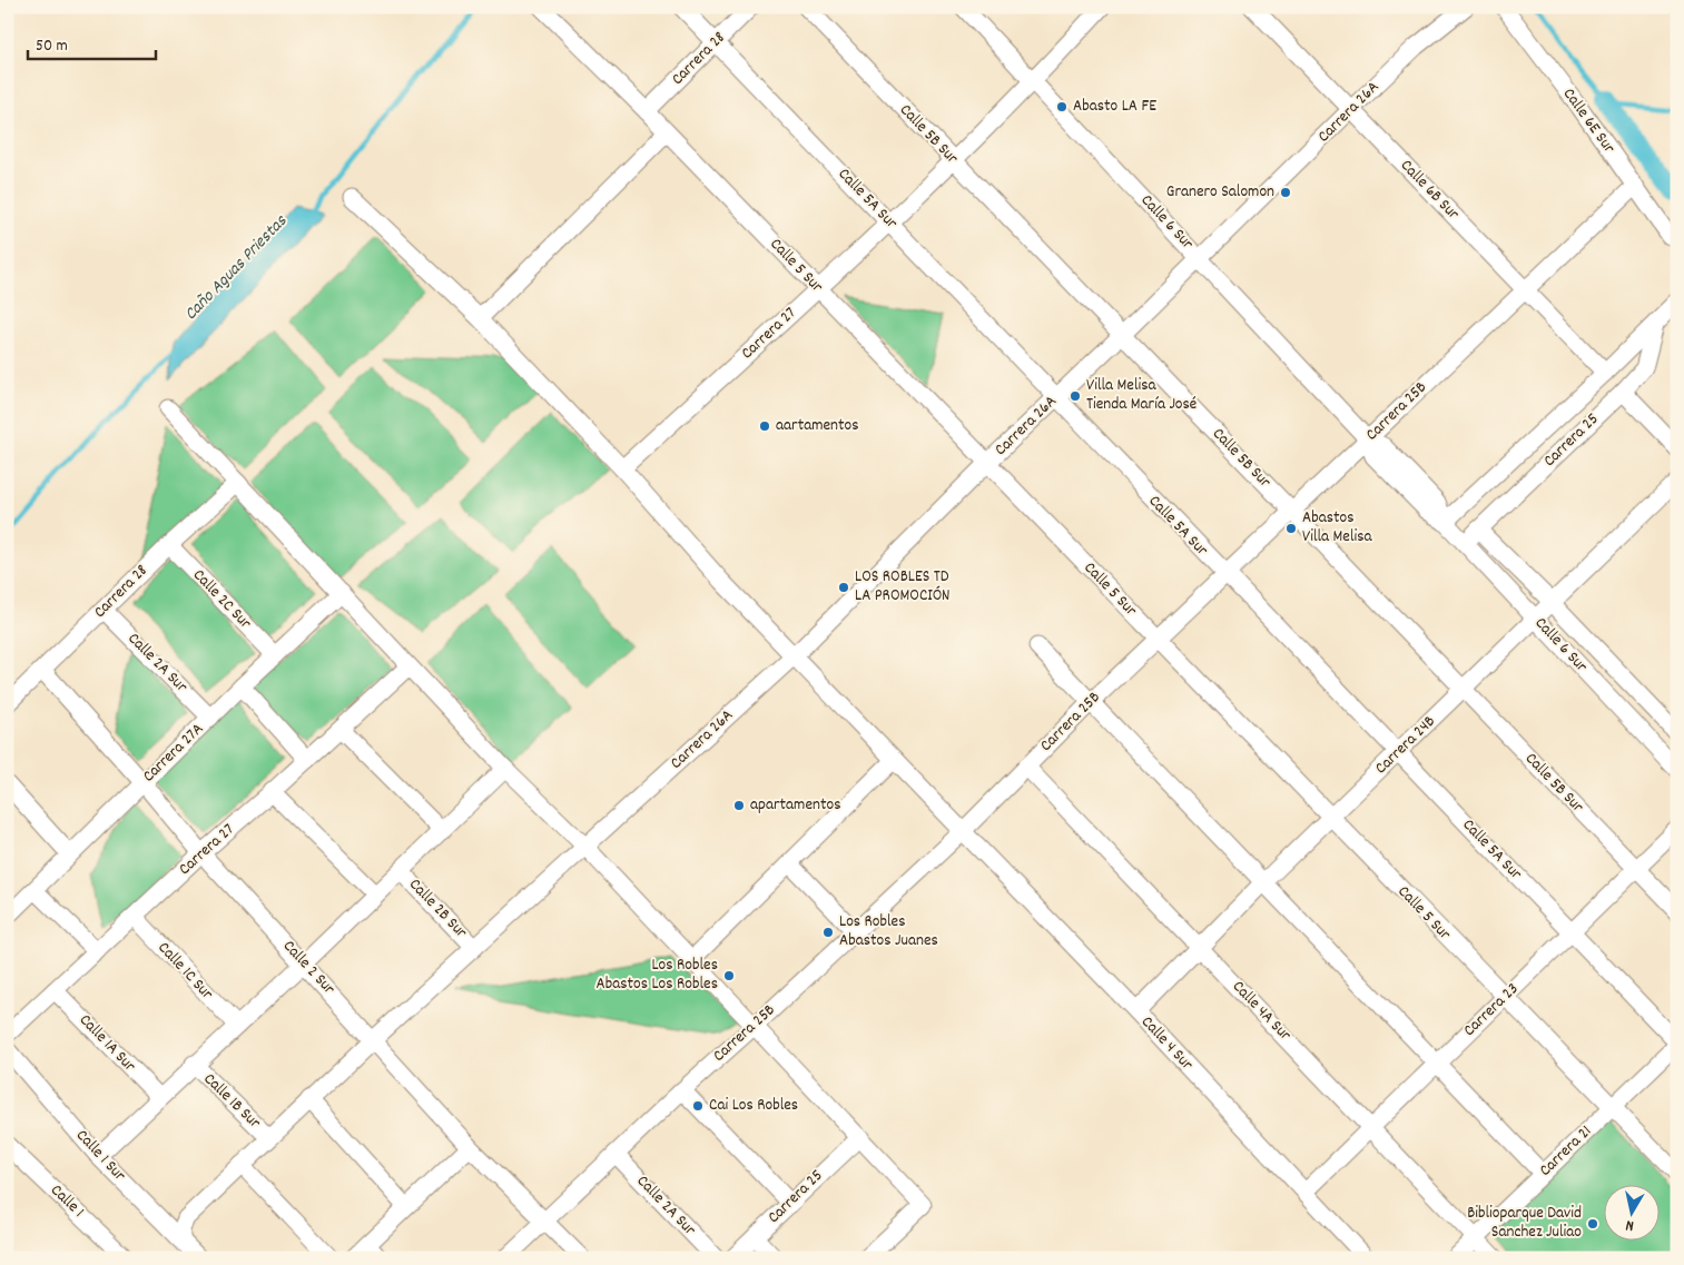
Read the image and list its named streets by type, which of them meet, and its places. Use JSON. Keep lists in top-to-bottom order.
{
  "streets": {
    "street": [
      "Carrera 28",
      "Carrera 26A",
      "Calle 6E Sur",
      "Calle 5B Sur",
      "Calle 6B Sur",
      "Calle 5A Sur",
      "Calle 6 Sur",
      "Calle 5 Sur",
      "Carrera 27",
      "Carrera 25B",
      "Carrera 25",
      "Calle 2C Sur",
      "Calle 2A Sur",
      "Carrera 24B",
      "Carrera 27A",
      "Calle 2B Sur",
      "Calle 2 Sur",
      "Calle 1C Sur",
      "Carrera 23",
      "Calle 4A Sur",
      "Calle 1A Sur",
      "Calle 4 Sur",
      "Calle 1B Sur",
      "Carrera 21",
      "Calle 1 Sur",
      "Calle 1"
    ]
  },
  "crossings": [
    ["Carrera 28", "Calle 5A Sur"],
    ["Carrera 28", "Calle 5 Sur"],
    ["Carrera 28", "Calle 2C Sur"],
    ["Carrera 28", "Calle 2A Sur"],
    ["Carrera 28", "Calle 2 Sur"],
    ["Carrera 26A", "Calle 5B Sur"],
    ["Carrera 26A", "Calle 6B Sur"],
    ["Carrera 26A", "Calle 5A Sur"],
    ["Carrera 26A", "Calle 6 Sur"],
    ["Carrera 26A", "Calle 5 Sur"],
    ["Carrera 26A", "Calle 2B Sur"],
    ["Carrera 26A", "Calle 2 Sur"],
    ["Carrera 26A", "Calle 4 Sur"],
    ["Carrera 26A", "Calle 1B Sur"],
    ["Carrera 26A", "Calle 1 Sur"],
    ["Calle 6E Sur", "Carrera 25B"],
    ["Calle 5B Sur", "Carrera 27"],
    ["Calle 5B Sur", "Carrera 25B"],
    ["Calle 5B Sur", "Carrera 24B"],
    ["Calle 5B Sur", "Carrera 23"],
    ["Calle 6B Sur", "Carrera 25B"],
    ["Calle 6B Sur", "Carrera 25"],
    ["Calle 5A Sur", "Carrera 27"],
    ["Calle 5A Sur", "Carrera 25B"],
    ["Calle 5A Sur", "Carrera 24B"],
    ["Calle 5A Sur", "Carrera 23"],
    ["Calle 5A Sur", "Carrera 21"],
    ["Calle 6 Sur", "Carrera 27"],
    ["Calle 6 Sur", "Carrera 25B"],
    ["Calle 6 Sur", "Carrera 25"],
    ["Calle 6 Sur", "Carrera 24B"],
    ["Calle 5 Sur", "Carrera 27"],
    ["Calle 5 Sur", "Carrera 25B"],
    ["Calle 5 Sur", "Carrera 24B"],
    ["Calle 5 Sur", "Carrera 23"],
    ["Calle 5 Sur", "Carrera 21"],
    ["Carrera 27", "Calle 2 Sur"],
    ["Carrera 27", "Calle 1C Sur"],
    ["Carrera 27", "Calle 1A Sur"],
    ["Carrera 27", "Calle 4 Sur"],
    ["Carrera 25B", "Calle 2A Sur"],
    ["Carrera 25B", "Calle 2 Sur"],
    ["Carrera 25B", "Calle 4A Sur"],
    ["Carrera 25B", "Calle 4 Sur"],
    ["Calle 2C Sur", "Carrera 27A"],
    ["Calle 2A Sur", "Carrera 27A"],
    ["Carrera 24B", "Calle 4A Sur"],
    ["Carrera 24B", "Calle 4 Sur"],
    ["Carrera 27A", "Calle 2 Sur"],
    ["Carrera 23", "Calle 4A Sur"],
    ["Carrera 23", "Calle 4 Sur"],
    ["Calle 4A Sur", "Carrera 21"]
  ],
  "water": ["Caño Aguas Priestas"],
  "places": [
    "Abasto LA FE",
    "Granero Salomon",
    "Villa Melisa Tienda María José",
    "aartamentos",
    "Abastos Villa Melisa",
    "LOS ROBLES TD LA PROMOCIÓN",
    "apartamentos",
    "Los Robles Abastos Juanes",
    "Los Robles Abastos Los Robles",
    "Cai Los Robles",
    "Biblioparque David Sanchez Juliao"
  ],
  "scale_bar": "50 m",
  "north": "bottom"
}
